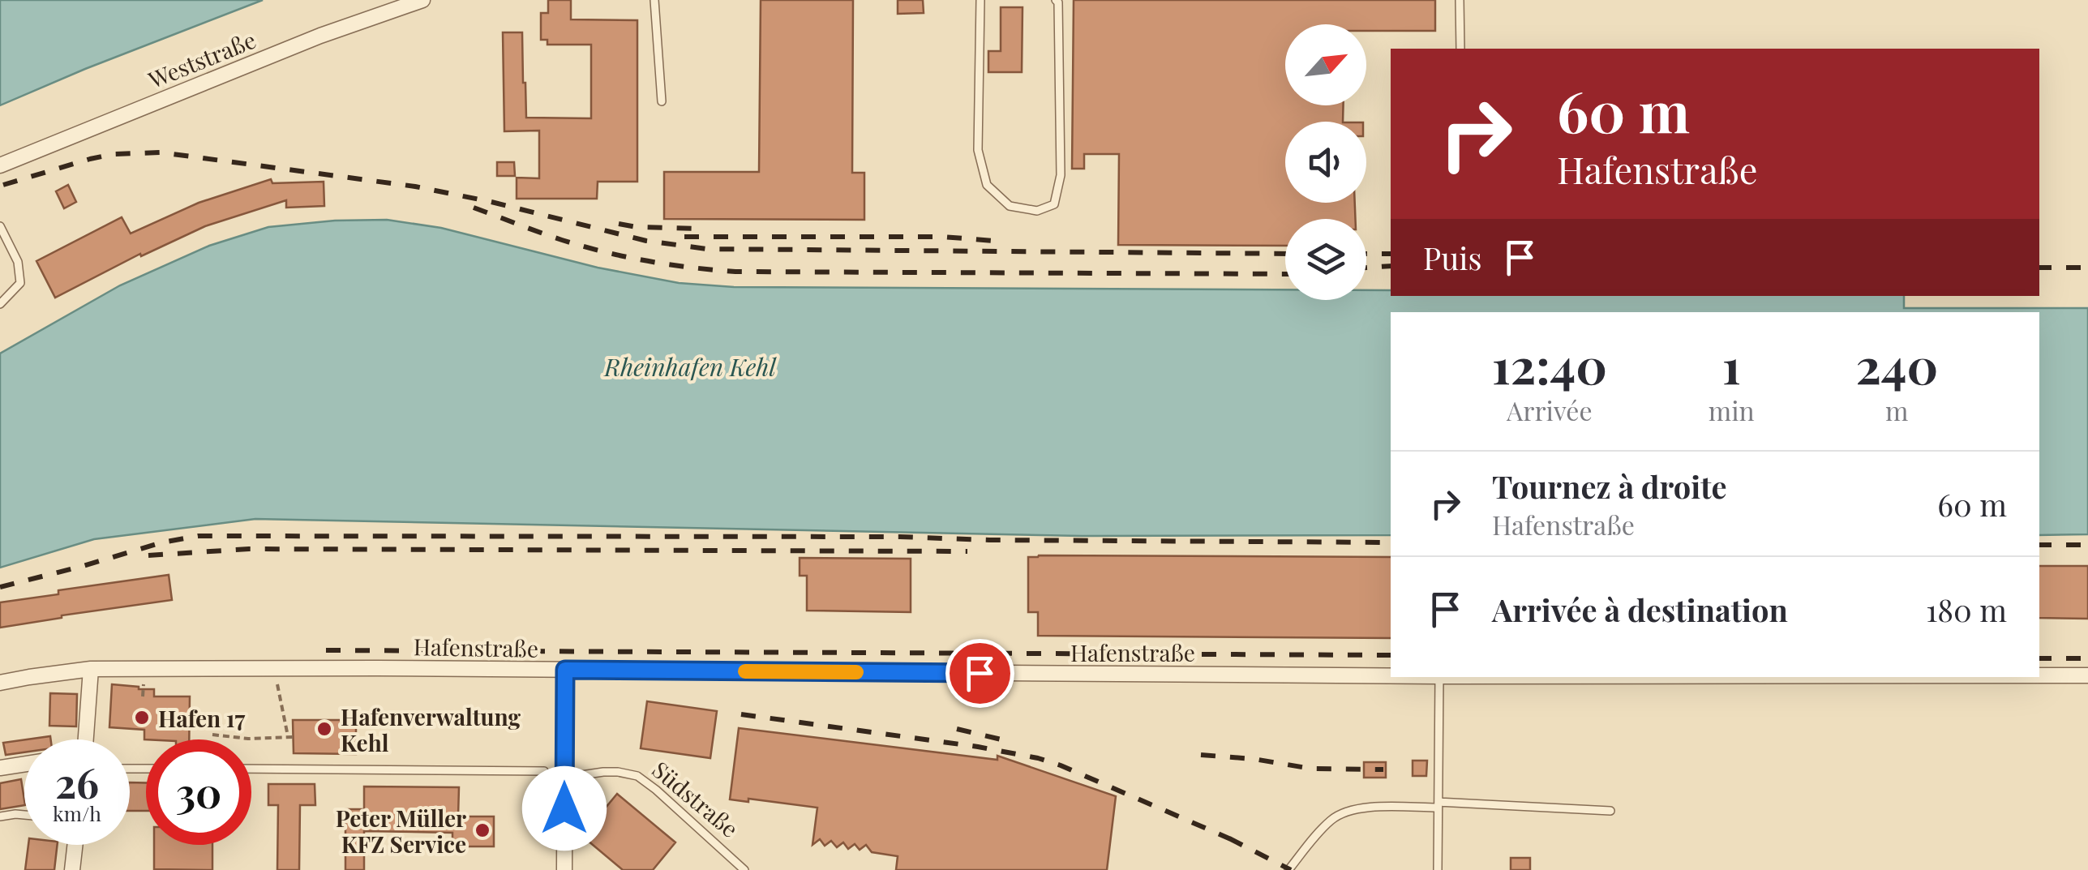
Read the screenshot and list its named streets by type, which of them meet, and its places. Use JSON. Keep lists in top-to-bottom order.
{
  "streets": {
    "street": ["Weststraße", "Hafenstraße"],
    "lane": ["Südstraße"]
  },
  "water": ["Rheinhafen Kehl"],
  "places": ["Hafen 17", "Hafenverwaltung Kehl", "Peter Müller KFZ Service"],
  "north": "top right",
  "page": {
    "turn": ["60 m", "Hafenstraße"],
    "then": "Puis",
    "eta": [
      "12:40",
      "Arrivée",
      "1",
      "min",
      "240",
      "m"
    ],
    "list": [
      {
        "name": "Tournez à droite",
        "note": "Hafenstraße",
        "value": "60 m"
      },
      {
        "name": "Arrivée à destination",
        "value": "180 m"
      }
    ],
    "speed": "26 km/h",
    "limit": "30"
  }
}
